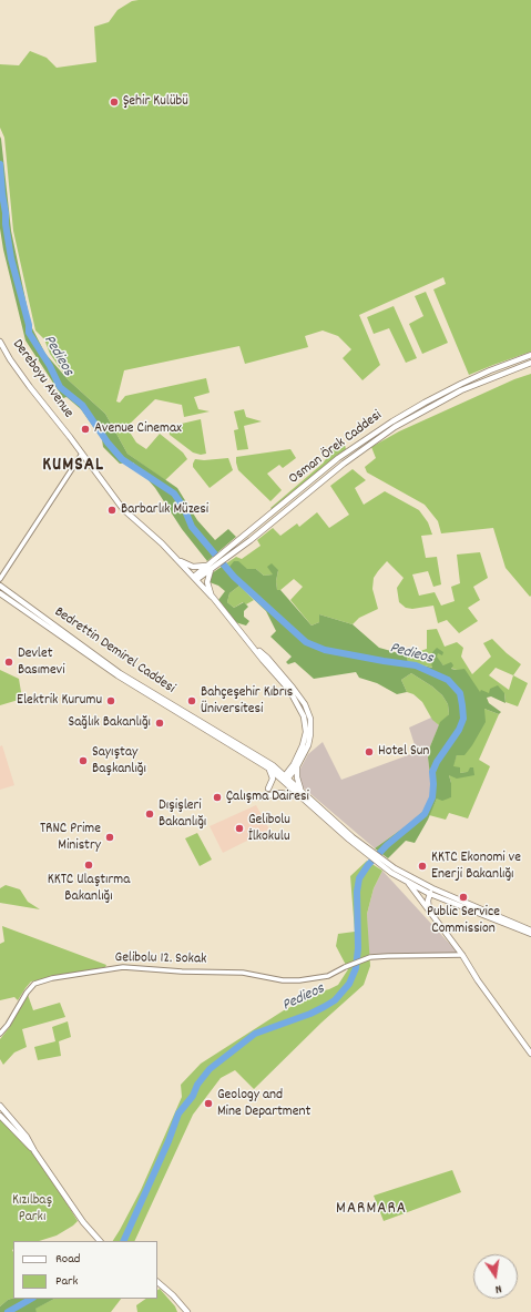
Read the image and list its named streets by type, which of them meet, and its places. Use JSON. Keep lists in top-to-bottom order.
{
  "streets": {
    "main road": ["Dereboyu Avenue", "Osman Örek Caddesi", "Bedrettin Demirel Caddesi"],
    "street": ["Gelibolu 12. Sokak"]
  },
  "crossings": [
    ["Dereboyu Avenue", "Osman Örek Caddesi"],
    ["Dereboyu Avenue", "Bedrettin Demirel Caddesi"]
  ],
  "districts": ["KUMSAL", "MARMARA"],
  "water": ["Pedieos"],
  "parks": ["Kızılbaş Parkı"],
  "places": [
    "Şehir Kulübü",
    "Avenue Cinemax",
    "Barbarlık Müzesi",
    "Devlet Basımevi",
    "Elektrik Kurumu",
    "Bahçeşehir Kıbrıs Üniversitesi",
    "Sağlık Bakanlığı",
    "Hotel Sun",
    "Sayıştay Başkanlığı",
    "Çalışma Dairesi",
    "Dışişleri Bakanlığı",
    "Gelibolu İlkokulu",
    "TRNC Prime Ministry",
    "KKTC Ulaştırma Bakanlığı",
    "KKTC Ekonomi ve Enerji Bakanlığı",
    "Public Service Commission",
    "Geology and Mine Department"
  ],
  "legend": ["Road", "Park"],
  "north": "bottom"
}
